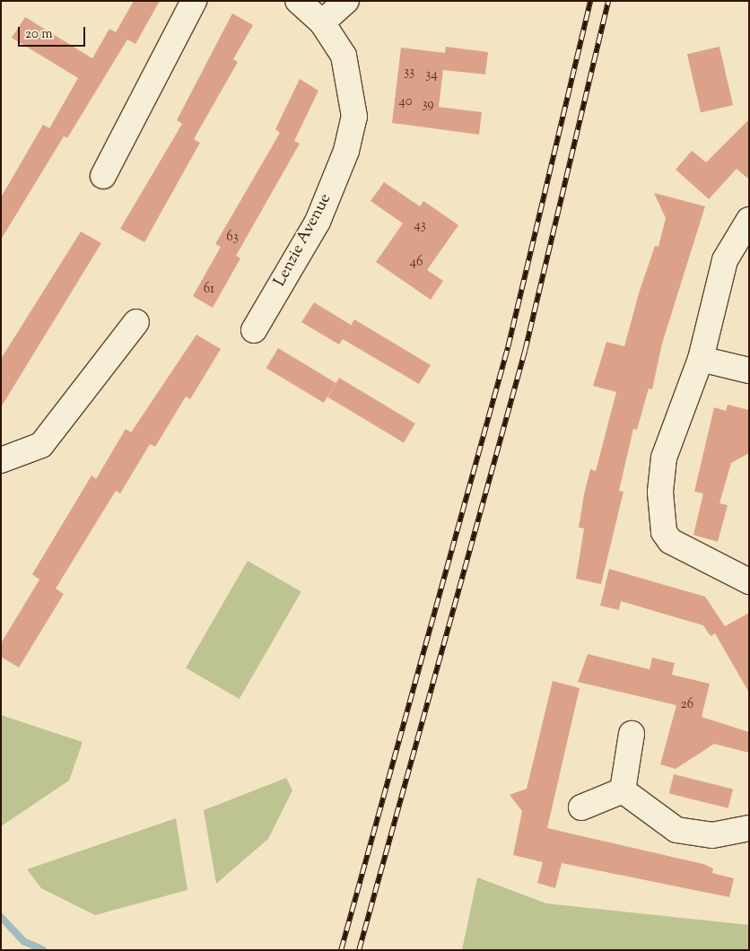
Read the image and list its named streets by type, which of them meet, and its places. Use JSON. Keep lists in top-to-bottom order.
{
  "streets": {
    "street": ["Lenzie Avenue"]
  },
  "house_numbers": [
    "33",
    "34",
    "40",
    "39",
    "43",
    "63",
    "46",
    "61",
    "26"
  ],
  "scale_bar": "20 m"
}
